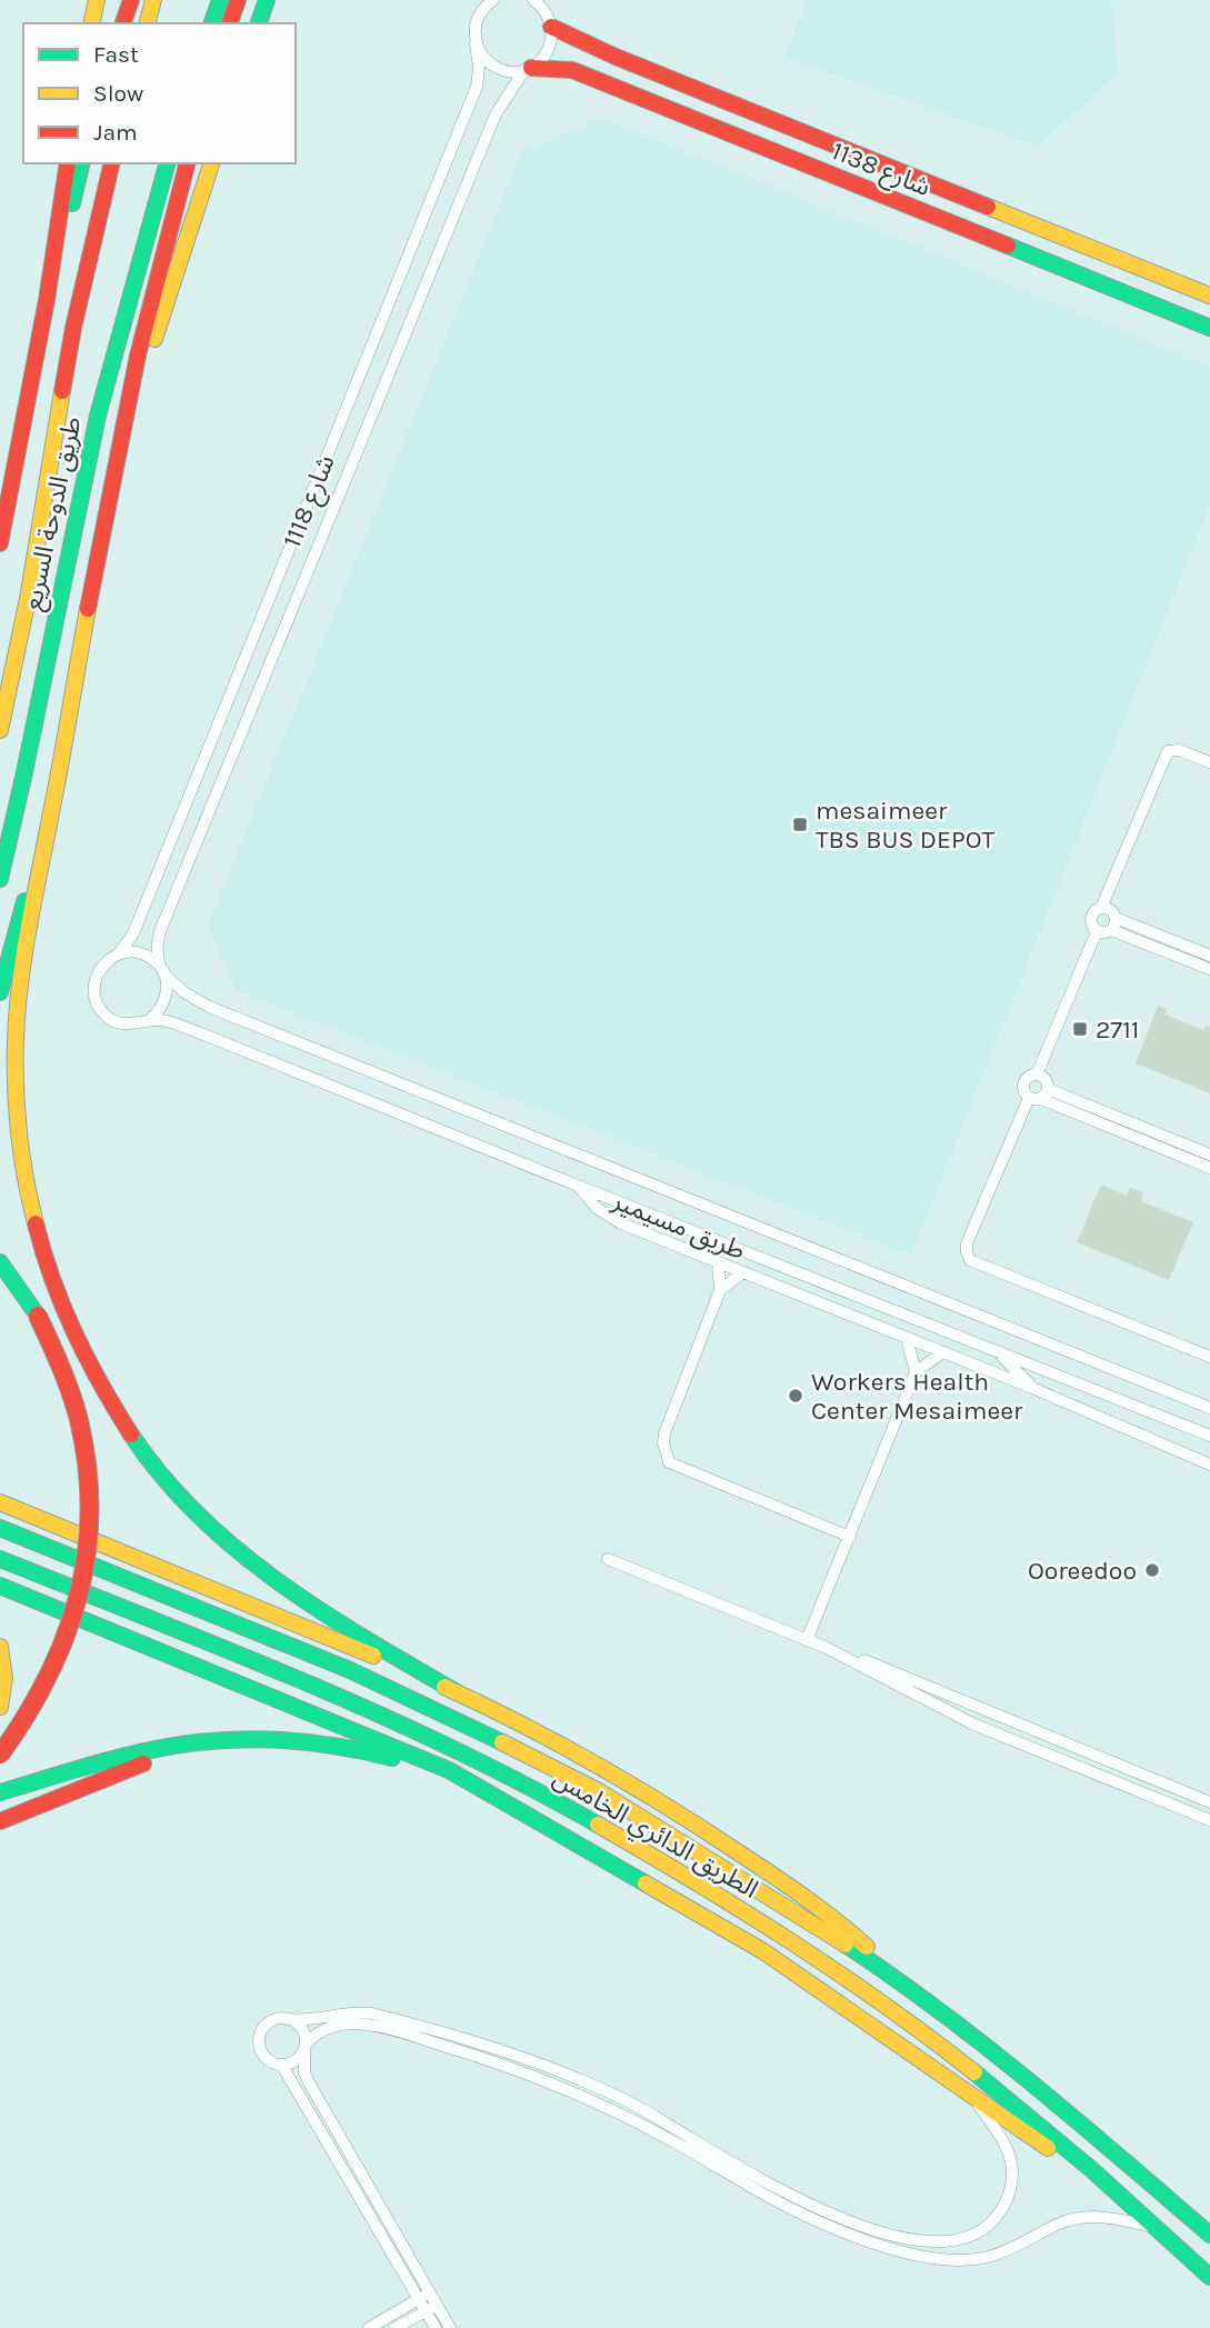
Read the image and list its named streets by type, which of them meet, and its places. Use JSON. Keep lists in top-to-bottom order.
{
  "streets": {
    "main road": ["شارع 1138", "طريق الدوحة السريع", "الطريق الدائري الخامس"],
    "street": ["شارع 1118", "طريق مسيمير"]
  },
  "crossings": [
    ["شارع 1138", "شارع 1118"],
    ["شارع 1118", "طريق مسيمير"]
  ],
  "places": {
    "transit": ["mesaimeer TBS BUS DEPOT", "2711"],
    "other": ["Workers Health Center Mesaimeer", "Ooreedoo"]
  },
  "legend": ["Fast", "Slow", "Jam"]
}
